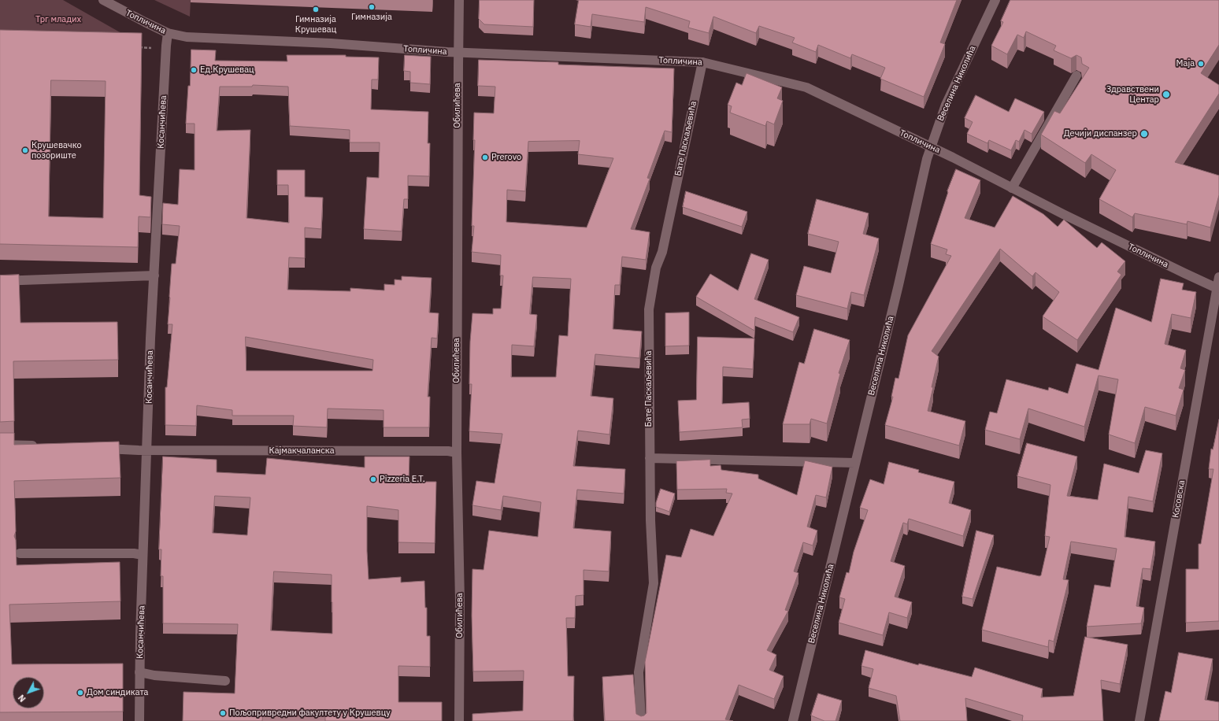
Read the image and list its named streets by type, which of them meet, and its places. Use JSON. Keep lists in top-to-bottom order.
{
  "streets": {
    "street": [
      "Топличина",
      "Веселина Николића",
      "Обилићева",
      "Косанчићева",
      "Бате Паскаљевића",
      "Кајмакчаланска",
      "Косовска"
    ]
  },
  "crossings": [
    ["Топличина", "Веселина Николића"],
    ["Топличина", "Обилићева"],
    ["Топличина", "Косанчићева"],
    ["Топличина", "Бате Паскаљевића"],
    ["Топличина", "Косовска"],
    ["Обилићева", "Кајмакчаланска"],
    ["Косанчићева", "Кајмакчаланска"]
  ],
  "parks": ["Трг младих"],
  "places": [
    "Гимназија",
    "Гимназија Крушевац",
    "Маја",
    "Ед.Крушевац",
    "Здравствени Центар",
    "Дечији диспанзер",
    "Крушевачко позориште",
    "Prerovo",
    "Pizzeria E.T.",
    "Дом синдиката",
    "Пољопривредни факултету у Крушевцу"
  ],
  "north": "bottom left"
}
